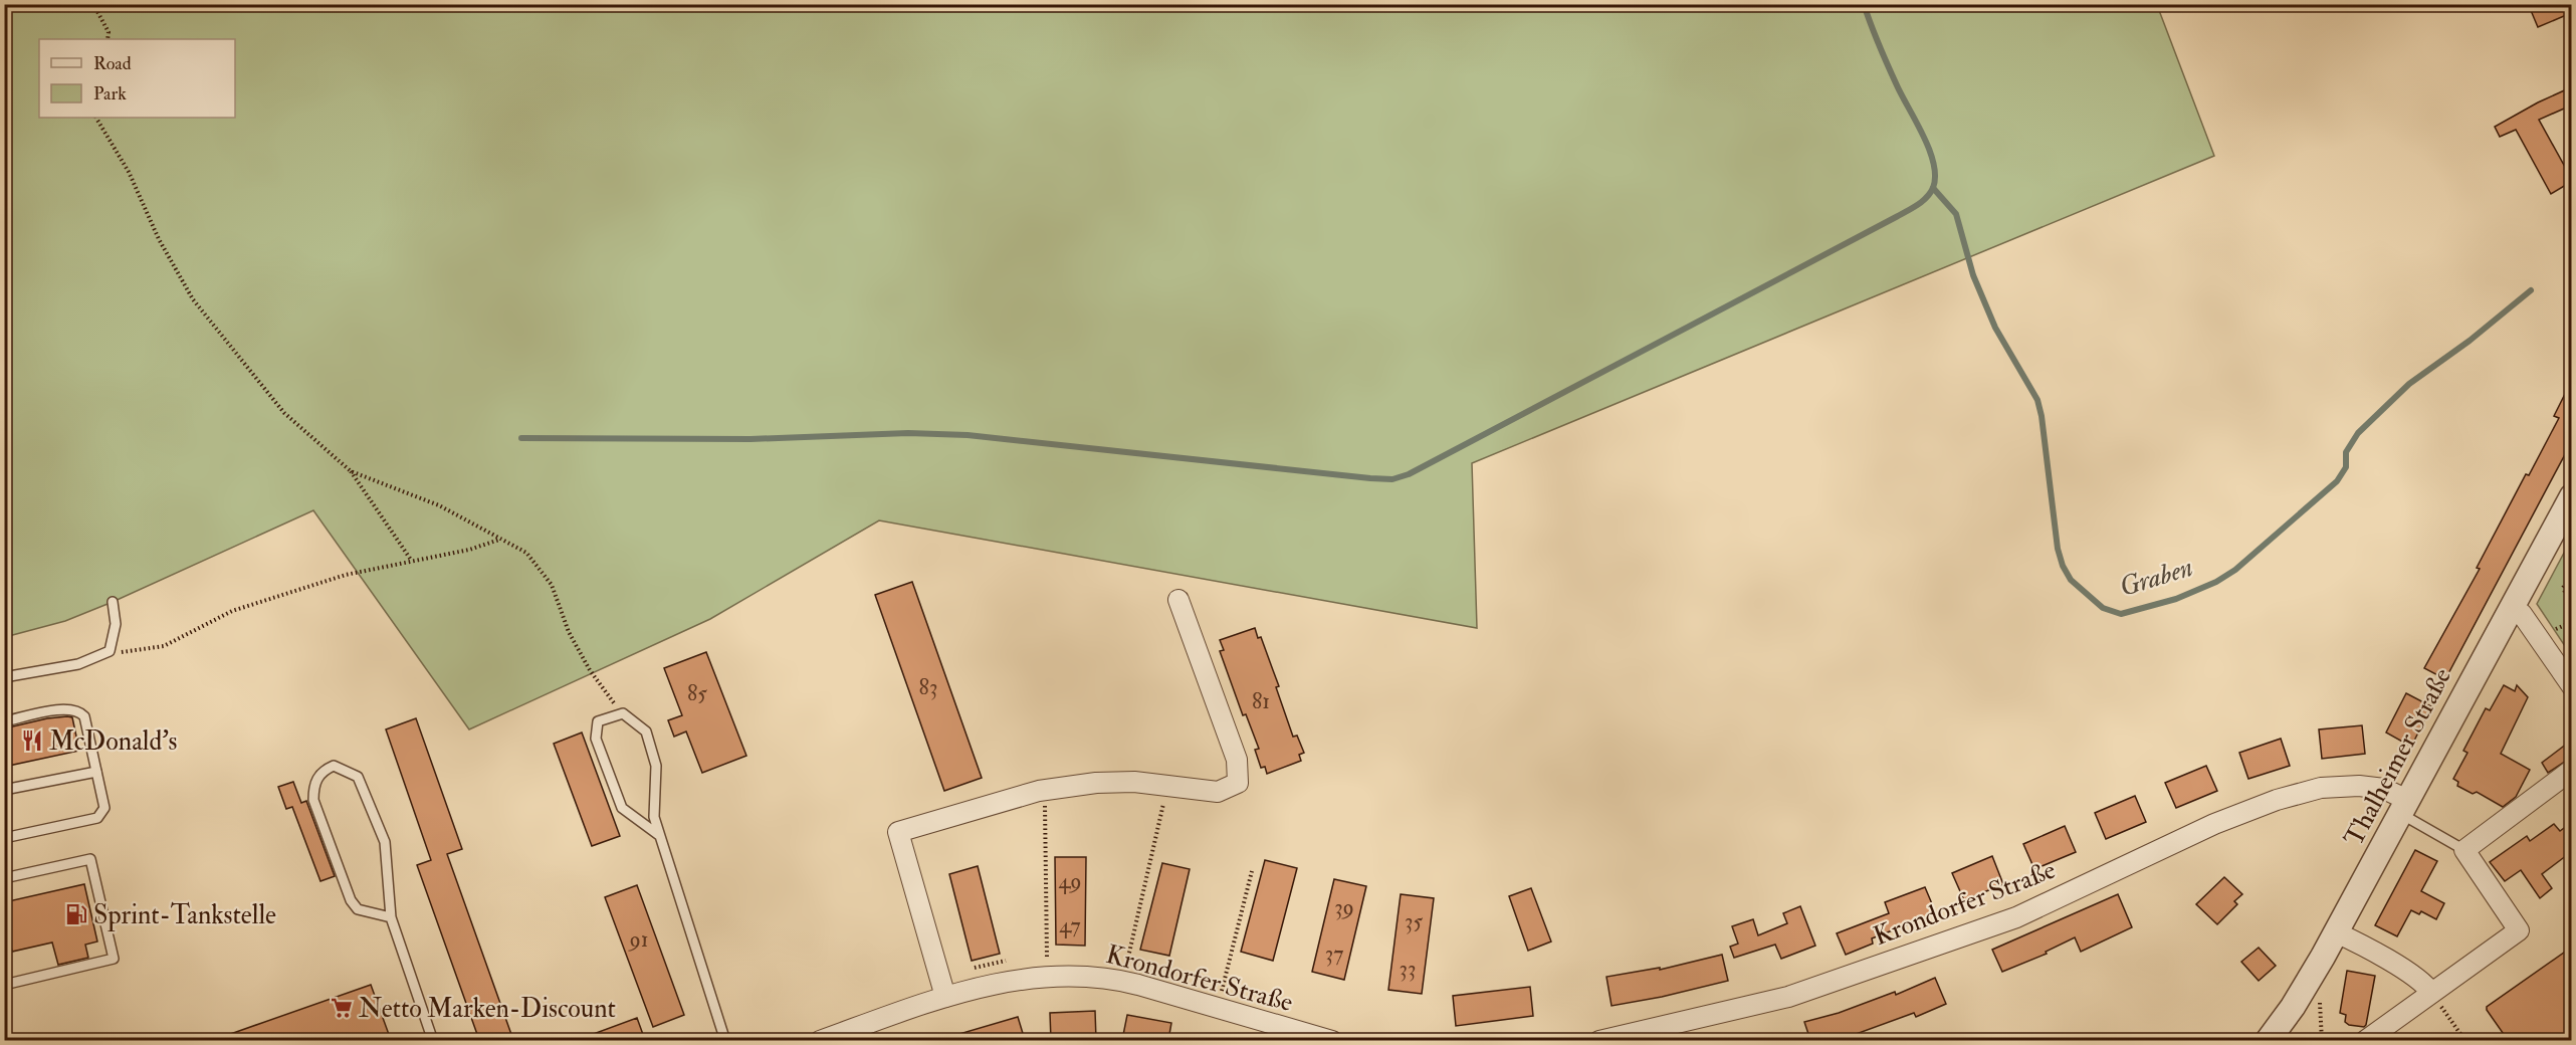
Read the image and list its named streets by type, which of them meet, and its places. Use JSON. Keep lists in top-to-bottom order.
{
  "streets": {
    "street": ["Thalheimer Straße", "Krondorfer Straße"]
  },
  "crossings": [
    ["Thalheimer Straße", "Krondorfer Straße"]
  ],
  "water": ["Graben"],
  "places": {
    "restaurant": ["McDonald's"],
    "fuel station": ["Sprint-Tankstelle"],
    "supermarket": ["Netto Marken-Discount"]
  },
  "house_numbers": [
    "83",
    "85",
    "81",
    "49",
    "39",
    "35",
    "47",
    "91",
    "37",
    "33"
  ],
  "legend": ["Road", "Park"]
}
